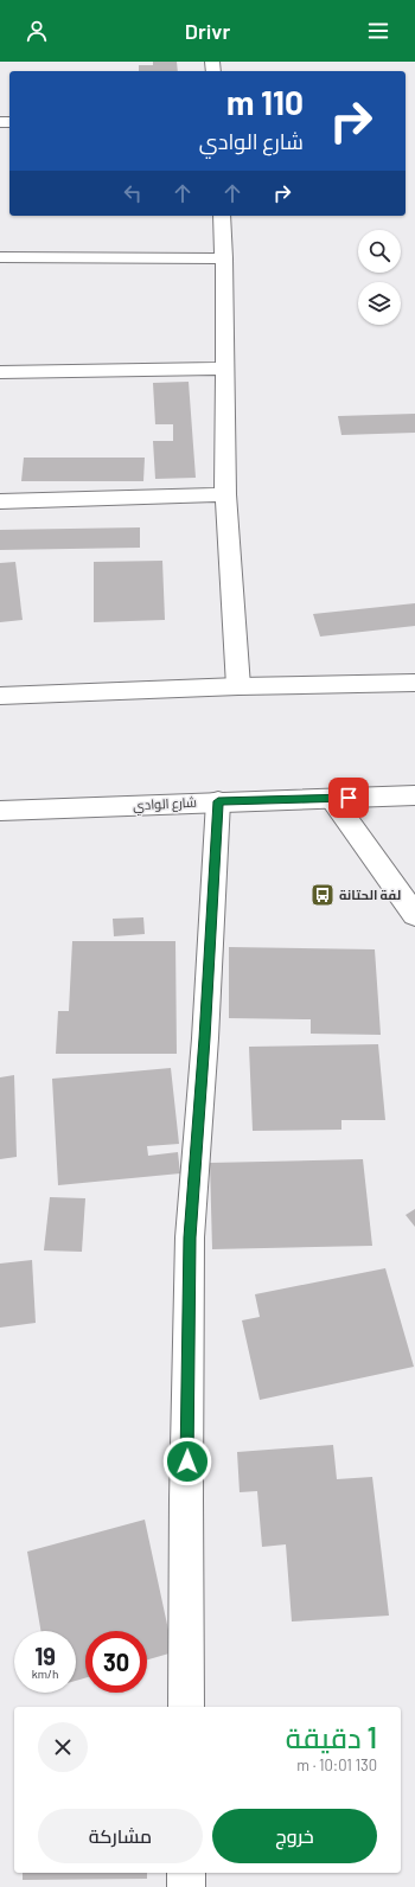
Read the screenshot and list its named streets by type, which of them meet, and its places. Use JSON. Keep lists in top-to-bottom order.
{
  "streets": {
    "street": ["شارع الوادي"]
  },
  "places": {
    "bus stop": ["لفة الحتانة"]
  },
  "page": {
    "header": "Drivr",
    "turn": ["110 m", "شارع الوادي"],
    "speed": "19 km/h",
    "limit": "30",
    "heading": ["1 دقيقة", "130 m · 10:01"],
    "buttons": ["خروج", "مشاركة"]
  }
}
